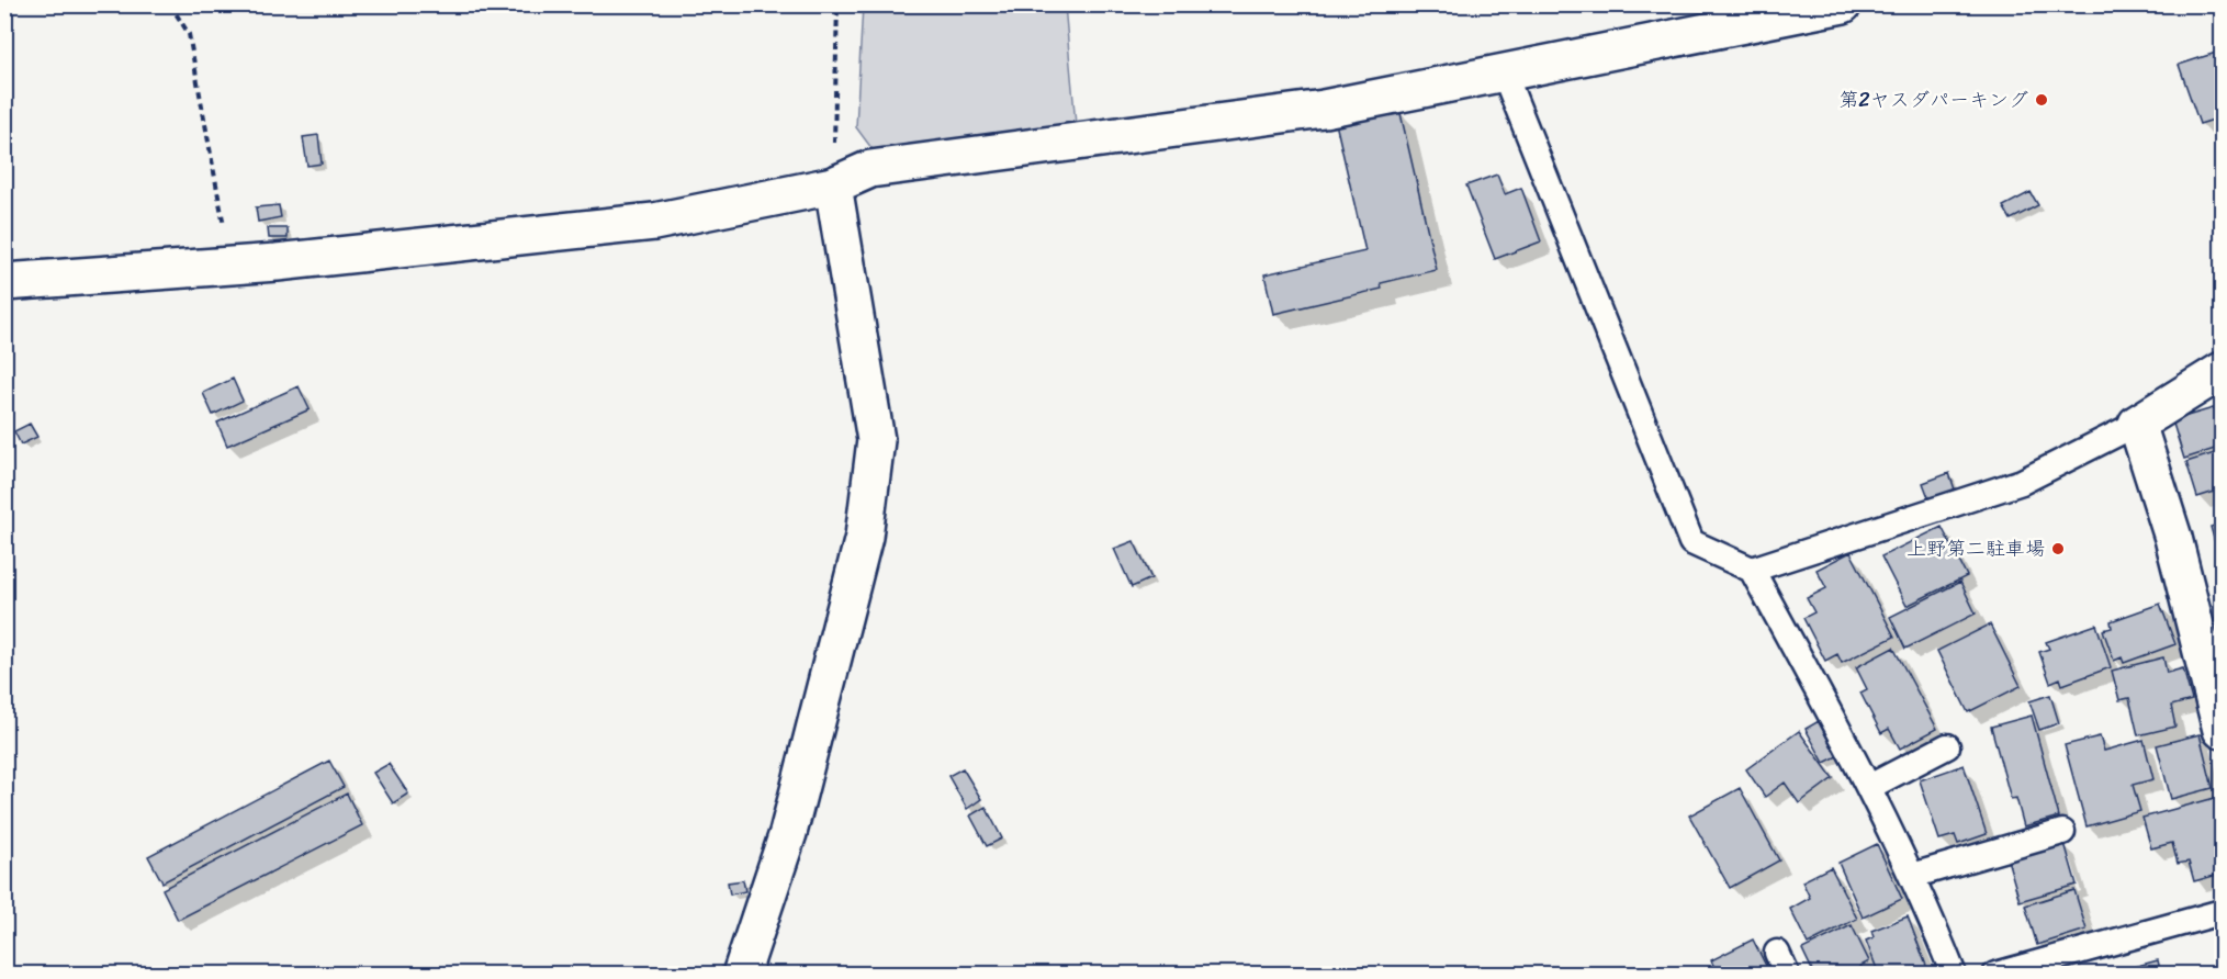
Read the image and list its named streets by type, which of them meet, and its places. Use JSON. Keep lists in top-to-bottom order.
{
  "places": ["第2ヤスダパーキング", "上野第二駐車場"]
}
